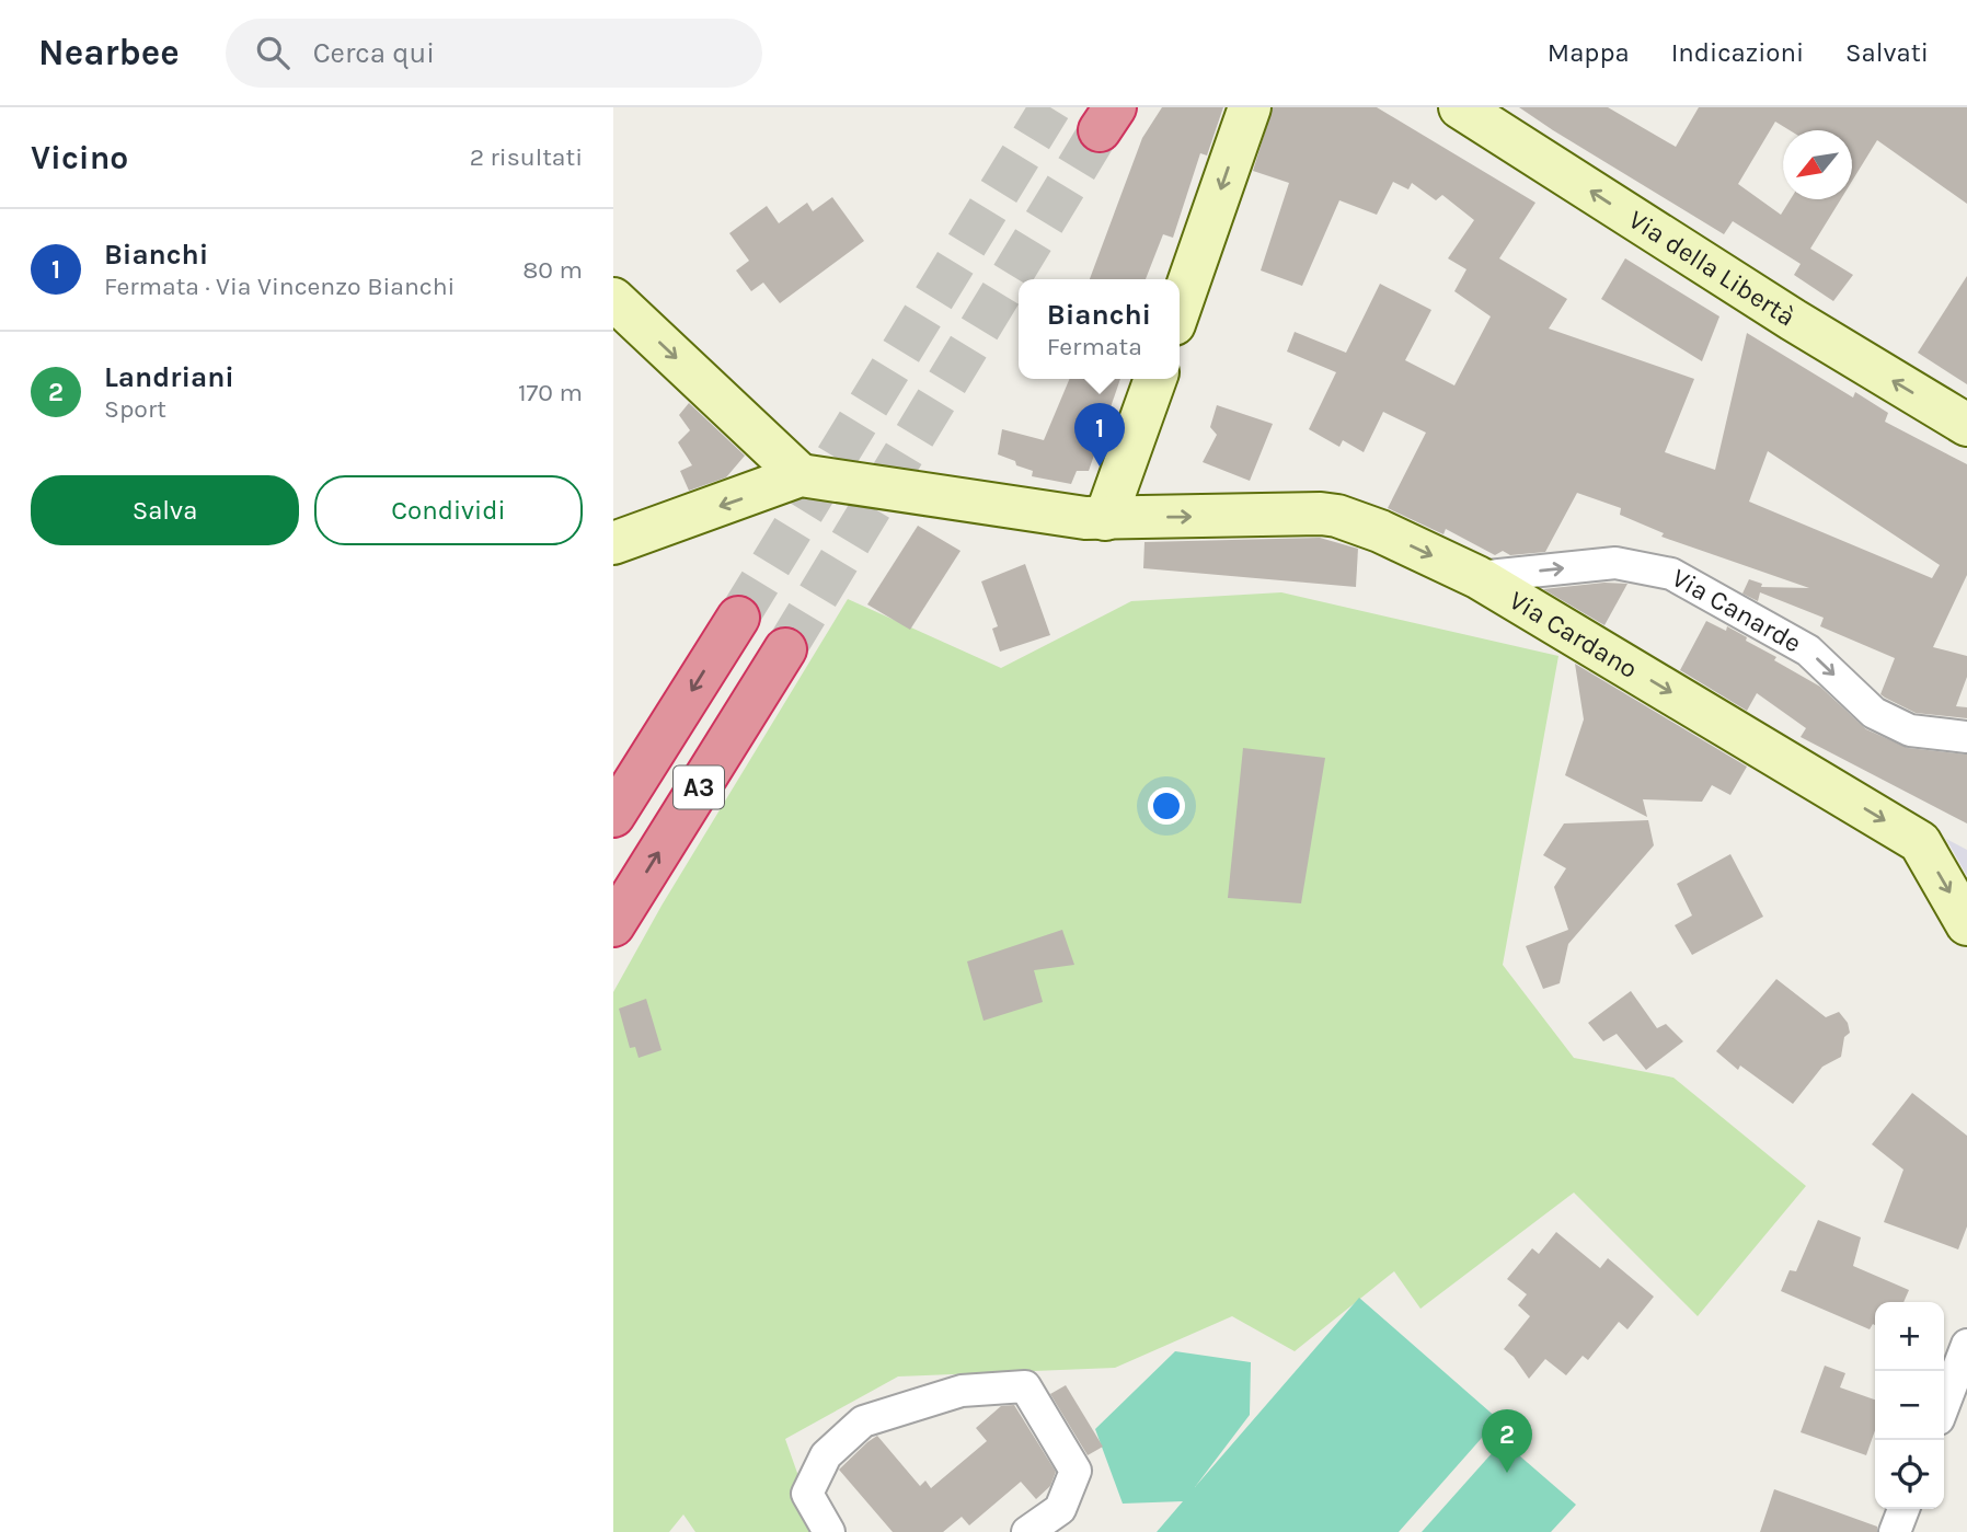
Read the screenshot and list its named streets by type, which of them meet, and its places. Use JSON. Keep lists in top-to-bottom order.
{
  "streets": {
    "highway": ["A3"],
    "street": ["Via della Libertà", "Via Canarde", "Via Cardano"]
  },
  "crossings": [
    ["Via Canarde", "Via Cardano"]
  ],
  "one_way": ["Via della Libertà", "Via Canarde", "Via Cardano"],
  "north": "bottom left",
  "page": {
    "header": "Nearbee",
    "search": "Cerca qui",
    "nav": ["Mappa", "Indicazioni", "Salvati"],
    "heading": ["Vicino", "2 risultati"],
    "list": [
      {
        "mark": "1",
        "name": "Bianchi",
        "note": "Fermata · Via Vincenzo Bianchi",
        "value": "80 m"
      },
      {
        "mark": "2",
        "name": "Landriani",
        "note": "Sport",
        "value": "170 m"
      }
    ],
    "popup": ["Bianchi", "Fermata"],
    "pins": ["1", "2"],
    "buttons": ["Salva", "Condividi"],
    "map_buttons": ["+", "−"]
  }
}
